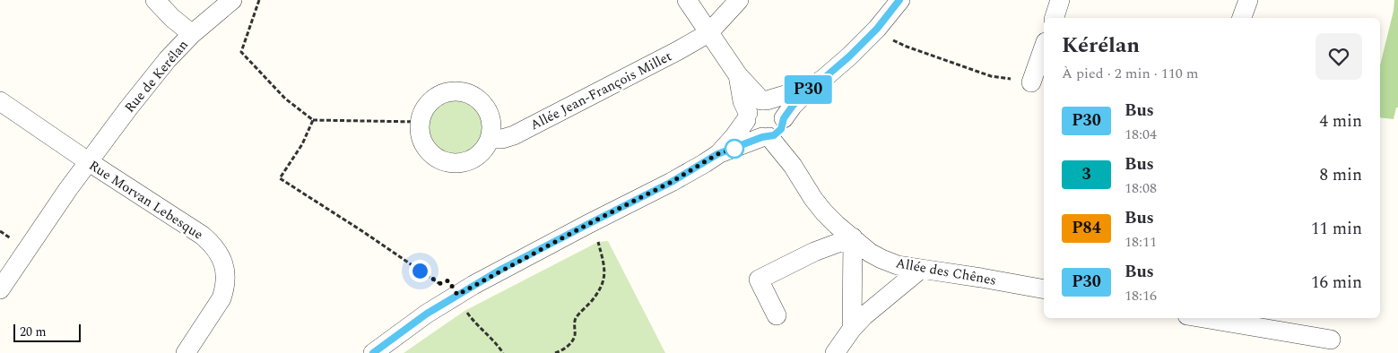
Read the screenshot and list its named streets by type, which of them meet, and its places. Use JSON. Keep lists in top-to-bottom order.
{
  "streets": {
    "street": [
      "Rue de Kerélan",
      "Allée Jean-François Millet",
      "Rue Morvan Lebesque",
      "Allée des Chênes"
    ]
  },
  "crossings": [
    ["Rue de Kerélan", "Rue Morvan Lebesque"]
  ],
  "lines": ["bus line P30"],
  "scale_bar": "20 m",
  "page": {
    "on_map": "P30",
    "heading": ["Kérélan", "À pied · 2 min · 110 m"],
    "list": [
      {
        "mark": "P30",
        "name": "Bus",
        "note": "18:04",
        "value": "4 min"
      },
      {
        "mark": "3",
        "name": "Bus",
        "note": "18:08",
        "value": "8 min"
      },
      {
        "mark": "P84",
        "name": "Bus",
        "note": "18:11",
        "value": "11 min"
      },
      {
        "mark": "P30",
        "name": "Bus",
        "note": "18:16",
        "value": "16 min"
      }
    ],
    "scale": "20 m"
  }
}
